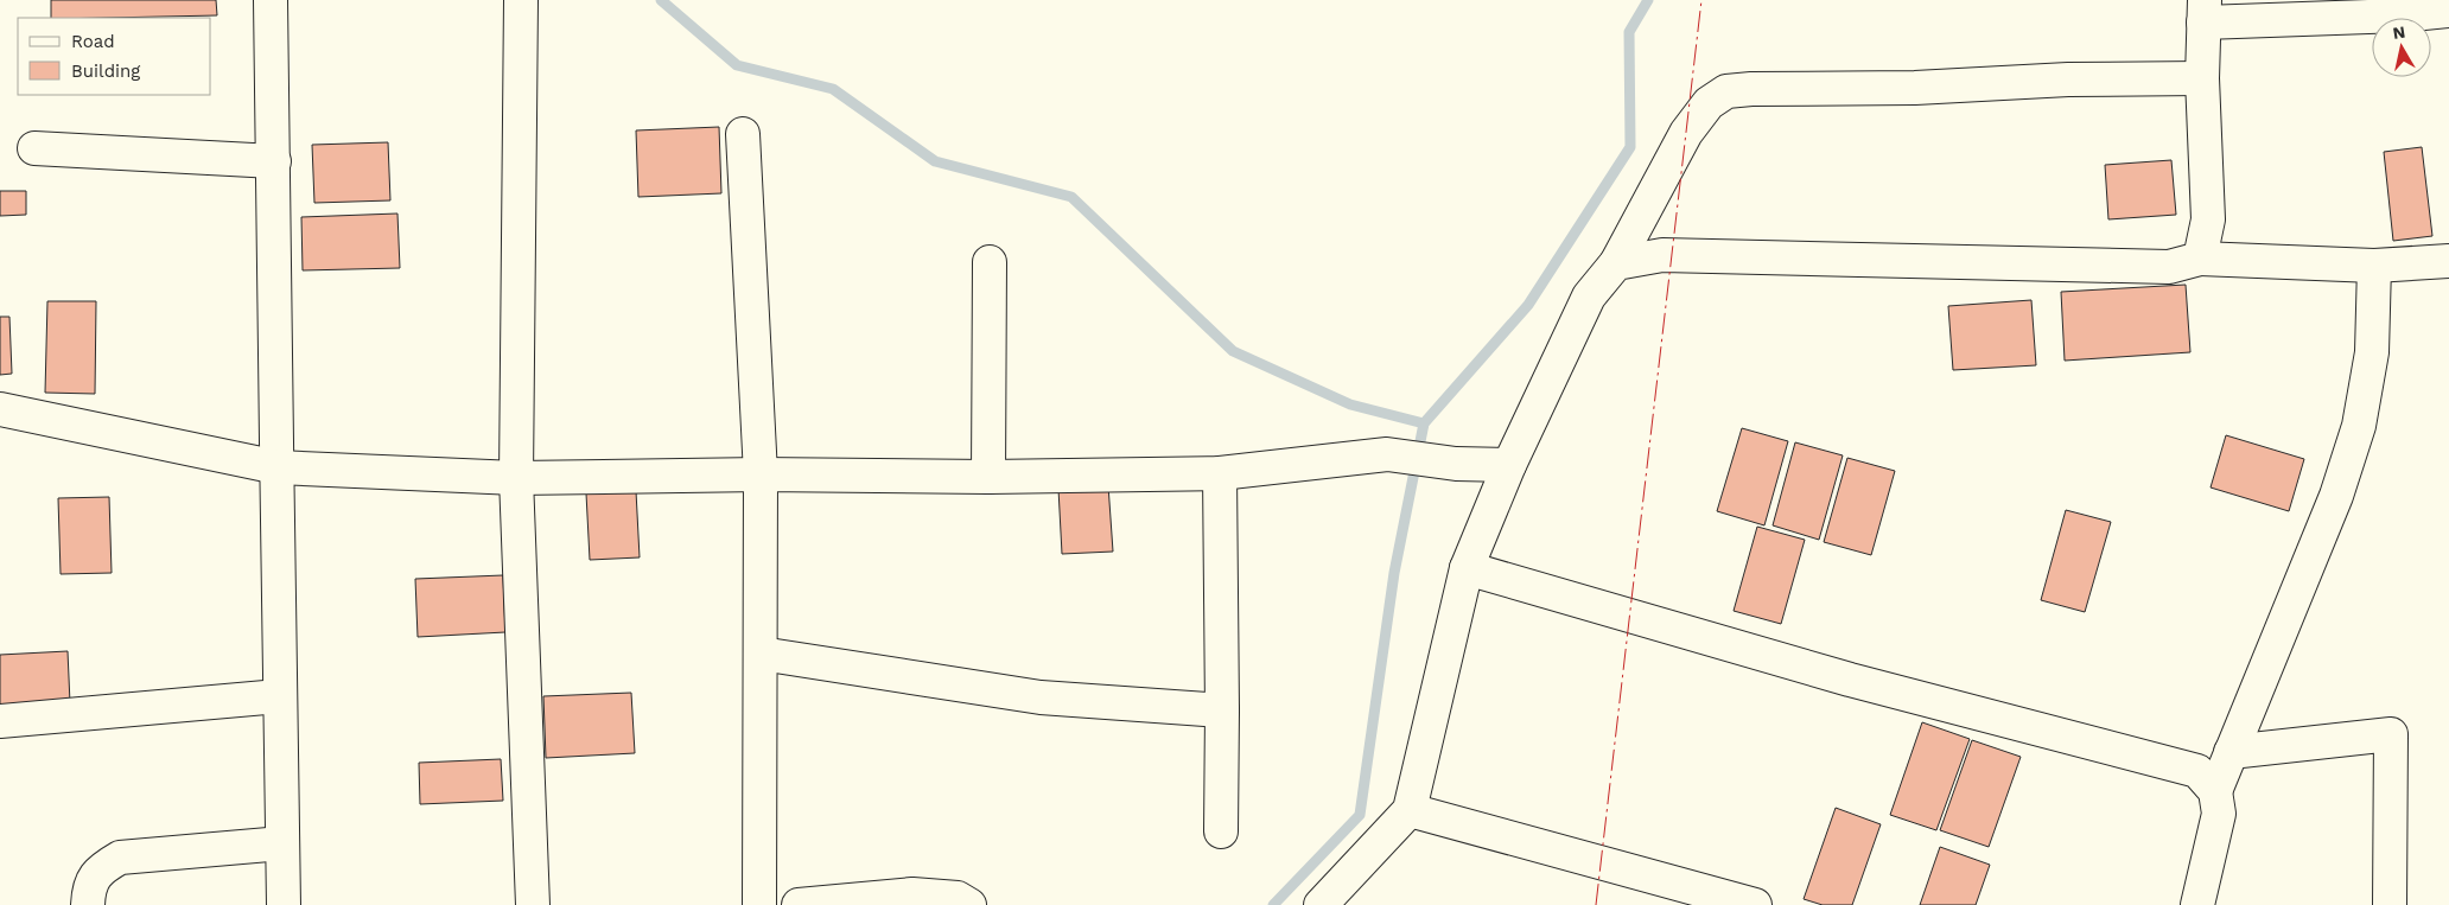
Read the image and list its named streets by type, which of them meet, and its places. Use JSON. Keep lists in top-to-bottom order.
{
  "legend": ["Road", "Building"],
  "north": "top"
}
